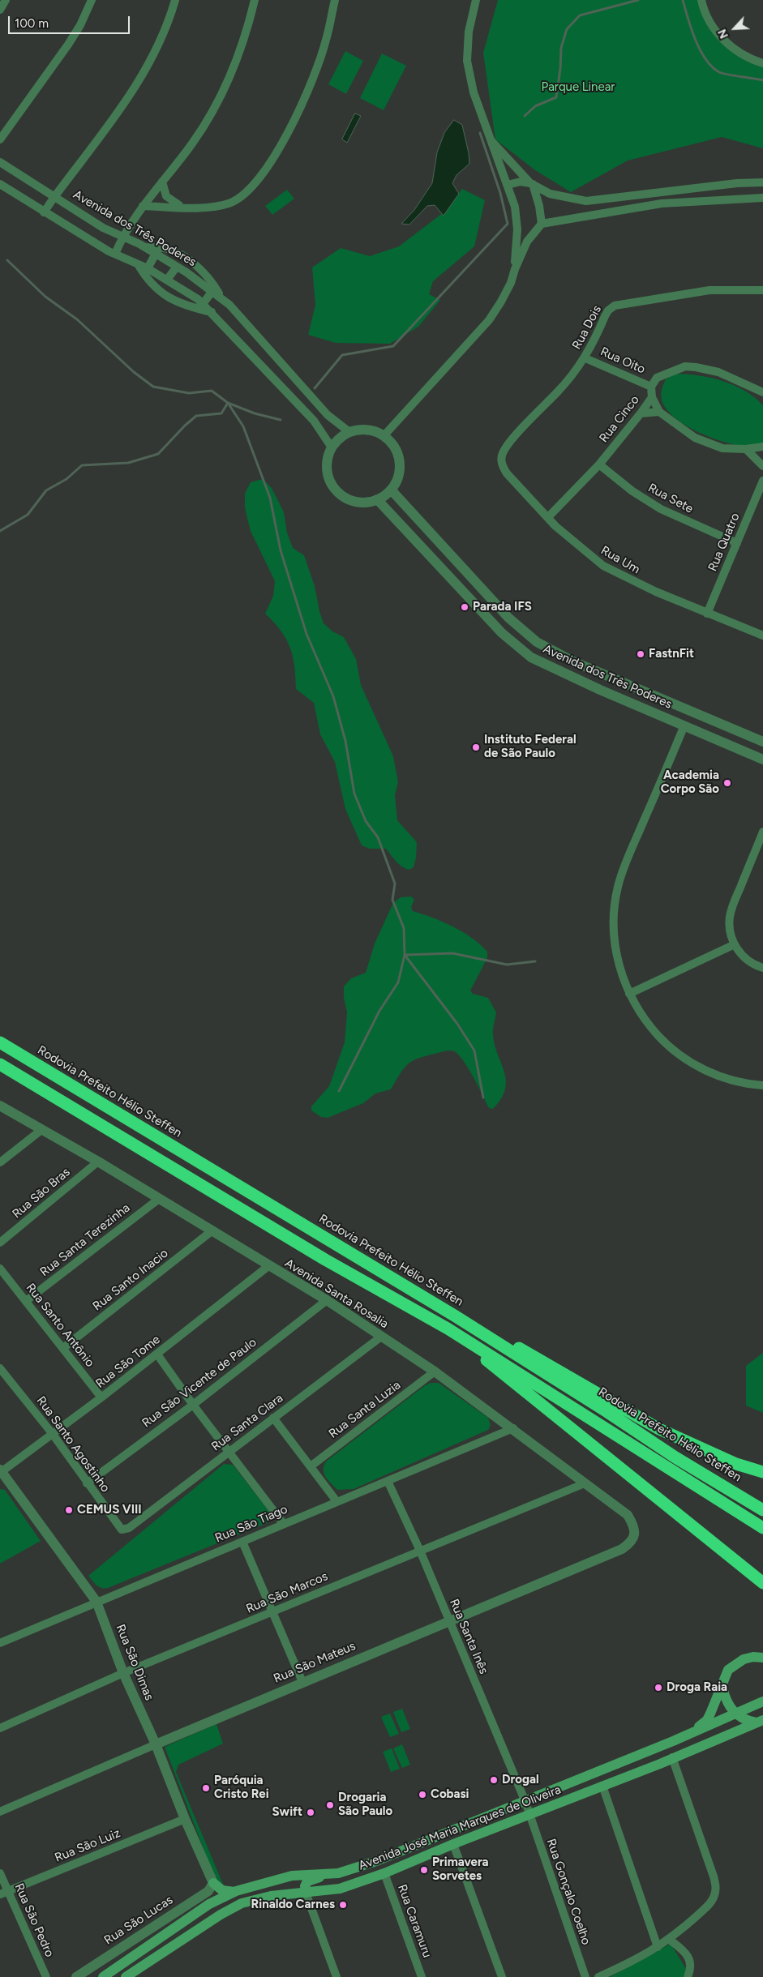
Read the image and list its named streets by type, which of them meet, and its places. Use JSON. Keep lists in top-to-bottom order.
{
  "streets": {
    "highway": ["Rodovia Prefeito Hélio Steffen"],
    "main road": ["Avenida José Maria Marques de Oliveira"],
    "street": [
      "Avenida dos Três Poderes",
      "Rua Dois",
      "Rua Oito",
      "Rua Cinco",
      "Rua Sete",
      "Rua Quatro",
      "Rua Um",
      "Rua São Bras",
      "Rua Santa Terezinha",
      "Rua Santo Inacio",
      "Avenida Santa Rosalia",
      "Rua Santo Antônio",
      "Rua São Tome",
      "Rua São Vicente de Paulo",
      "Rua Santa Luzia",
      "Rua Santa Clara",
      "Rua Santo Agostinho",
      "Rua São Tiago",
      "Rua São Marcos",
      "Rua Santa Inês",
      "Rua São Dimas",
      "Rua São Mateus",
      "Rua São Luiz",
      "Rua Gonçalo Coelho",
      "Rua São Pedro",
      "Rua São Lucas",
      "Rua Caramuru"
    ]
  },
  "crossings": [
    ["Rua Dois", "Rua Oito"],
    ["Rua Dois", "Rua Um"],
    ["Rua Oito", "Rua Cinco"],
    ["Rua Cinco", "Rua Sete"],
    ["Rua Cinco", "Rua Um"],
    ["Rua Sete", "Rua Quatro"],
    ["Rua Quatro", "Rua Um"],
    ["Rua São Bras", "Avenida Santa Rosalia"],
    ["Rua Santa Terezinha", "Avenida Santa Rosalia"],
    ["Rua Santa Terezinha", "Rua Santo Antônio"],
    ["Rua Santo Inacio", "Avenida Santa Rosalia"],
    ["Rua Santo Inacio", "Rua Santo Antônio"],
    ["Avenida Santa Rosalia", "Rua São Tome"],
    ["Avenida Santa Rosalia", "Rua São Vicente de Paulo"],
    ["Avenida Santa Rosalia", "Rua Santa Luzia"],
    ["Avenida Santa Rosalia", "Rua Santa Clara"],
    ["Avenida Santa Rosalia", "Rua São Tiago"],
    ["Avenida Santa Rosalia", "Rua São Marcos"],
    ["Avenida Santa Rosalia", "Rua São Mateus"],
    ["Rua Santo Antônio", "Rua São Tome"],
    ["Rua São Tome", "Rua Santo Agostinho"],
    ["Rua São Tome", "Rua São Dimas"],
    ["Rua São Vicente de Paulo", "Rua Santo Agostinho"],
    ["Rua Santa Clara", "Rua Santo Agostinho"],
    ["Rua São Tiago", "Rua Santa Inês"],
    ["Rua São Tiago", "Rua São Dimas"],
    ["Rua São Marcos", "Rua Santa Inês"],
    ["Rua São Marcos", "Rua São Dimas"],
    ["Rua Santa Inês", "Rua São Mateus"],
    ["Rua Santa Inês", "Avenida José Maria Marques de Oliveira"],
    ["Rua Santa Inês", "Rua Gonçalo Coelho"],
    ["Rua São Dimas", "Rua São Mateus"],
    ["Rua São Dimas", "Rua São Luiz"],
    ["Rua São Dimas", "Rua São Lucas"],
    ["Avenida José Maria Marques de Oliveira", "Rua Gonçalo Coelho"],
    ["Avenida José Maria Marques de Oliveira", "Rua Caramuru"],
    ["Rua São Luiz", "Rua São Pedro"]
  ],
  "parks": ["Parque Linear"],
  "places": [
    "Parada IFS",
    "FastnFit",
    "Instituto Federal de São Paulo",
    "Academia Corpo São",
    "CEMUS VIII",
    "Droga Raia",
    "Drogal",
    "Paróquia Cristo Rei",
    "Cobasi",
    "Drogaria São Paulo",
    "Swift",
    "Primavera Sorvetes",
    "Rinaldo Carnes"
  ],
  "scale_bar": "100 m",
  "north": "bottom left"
}
